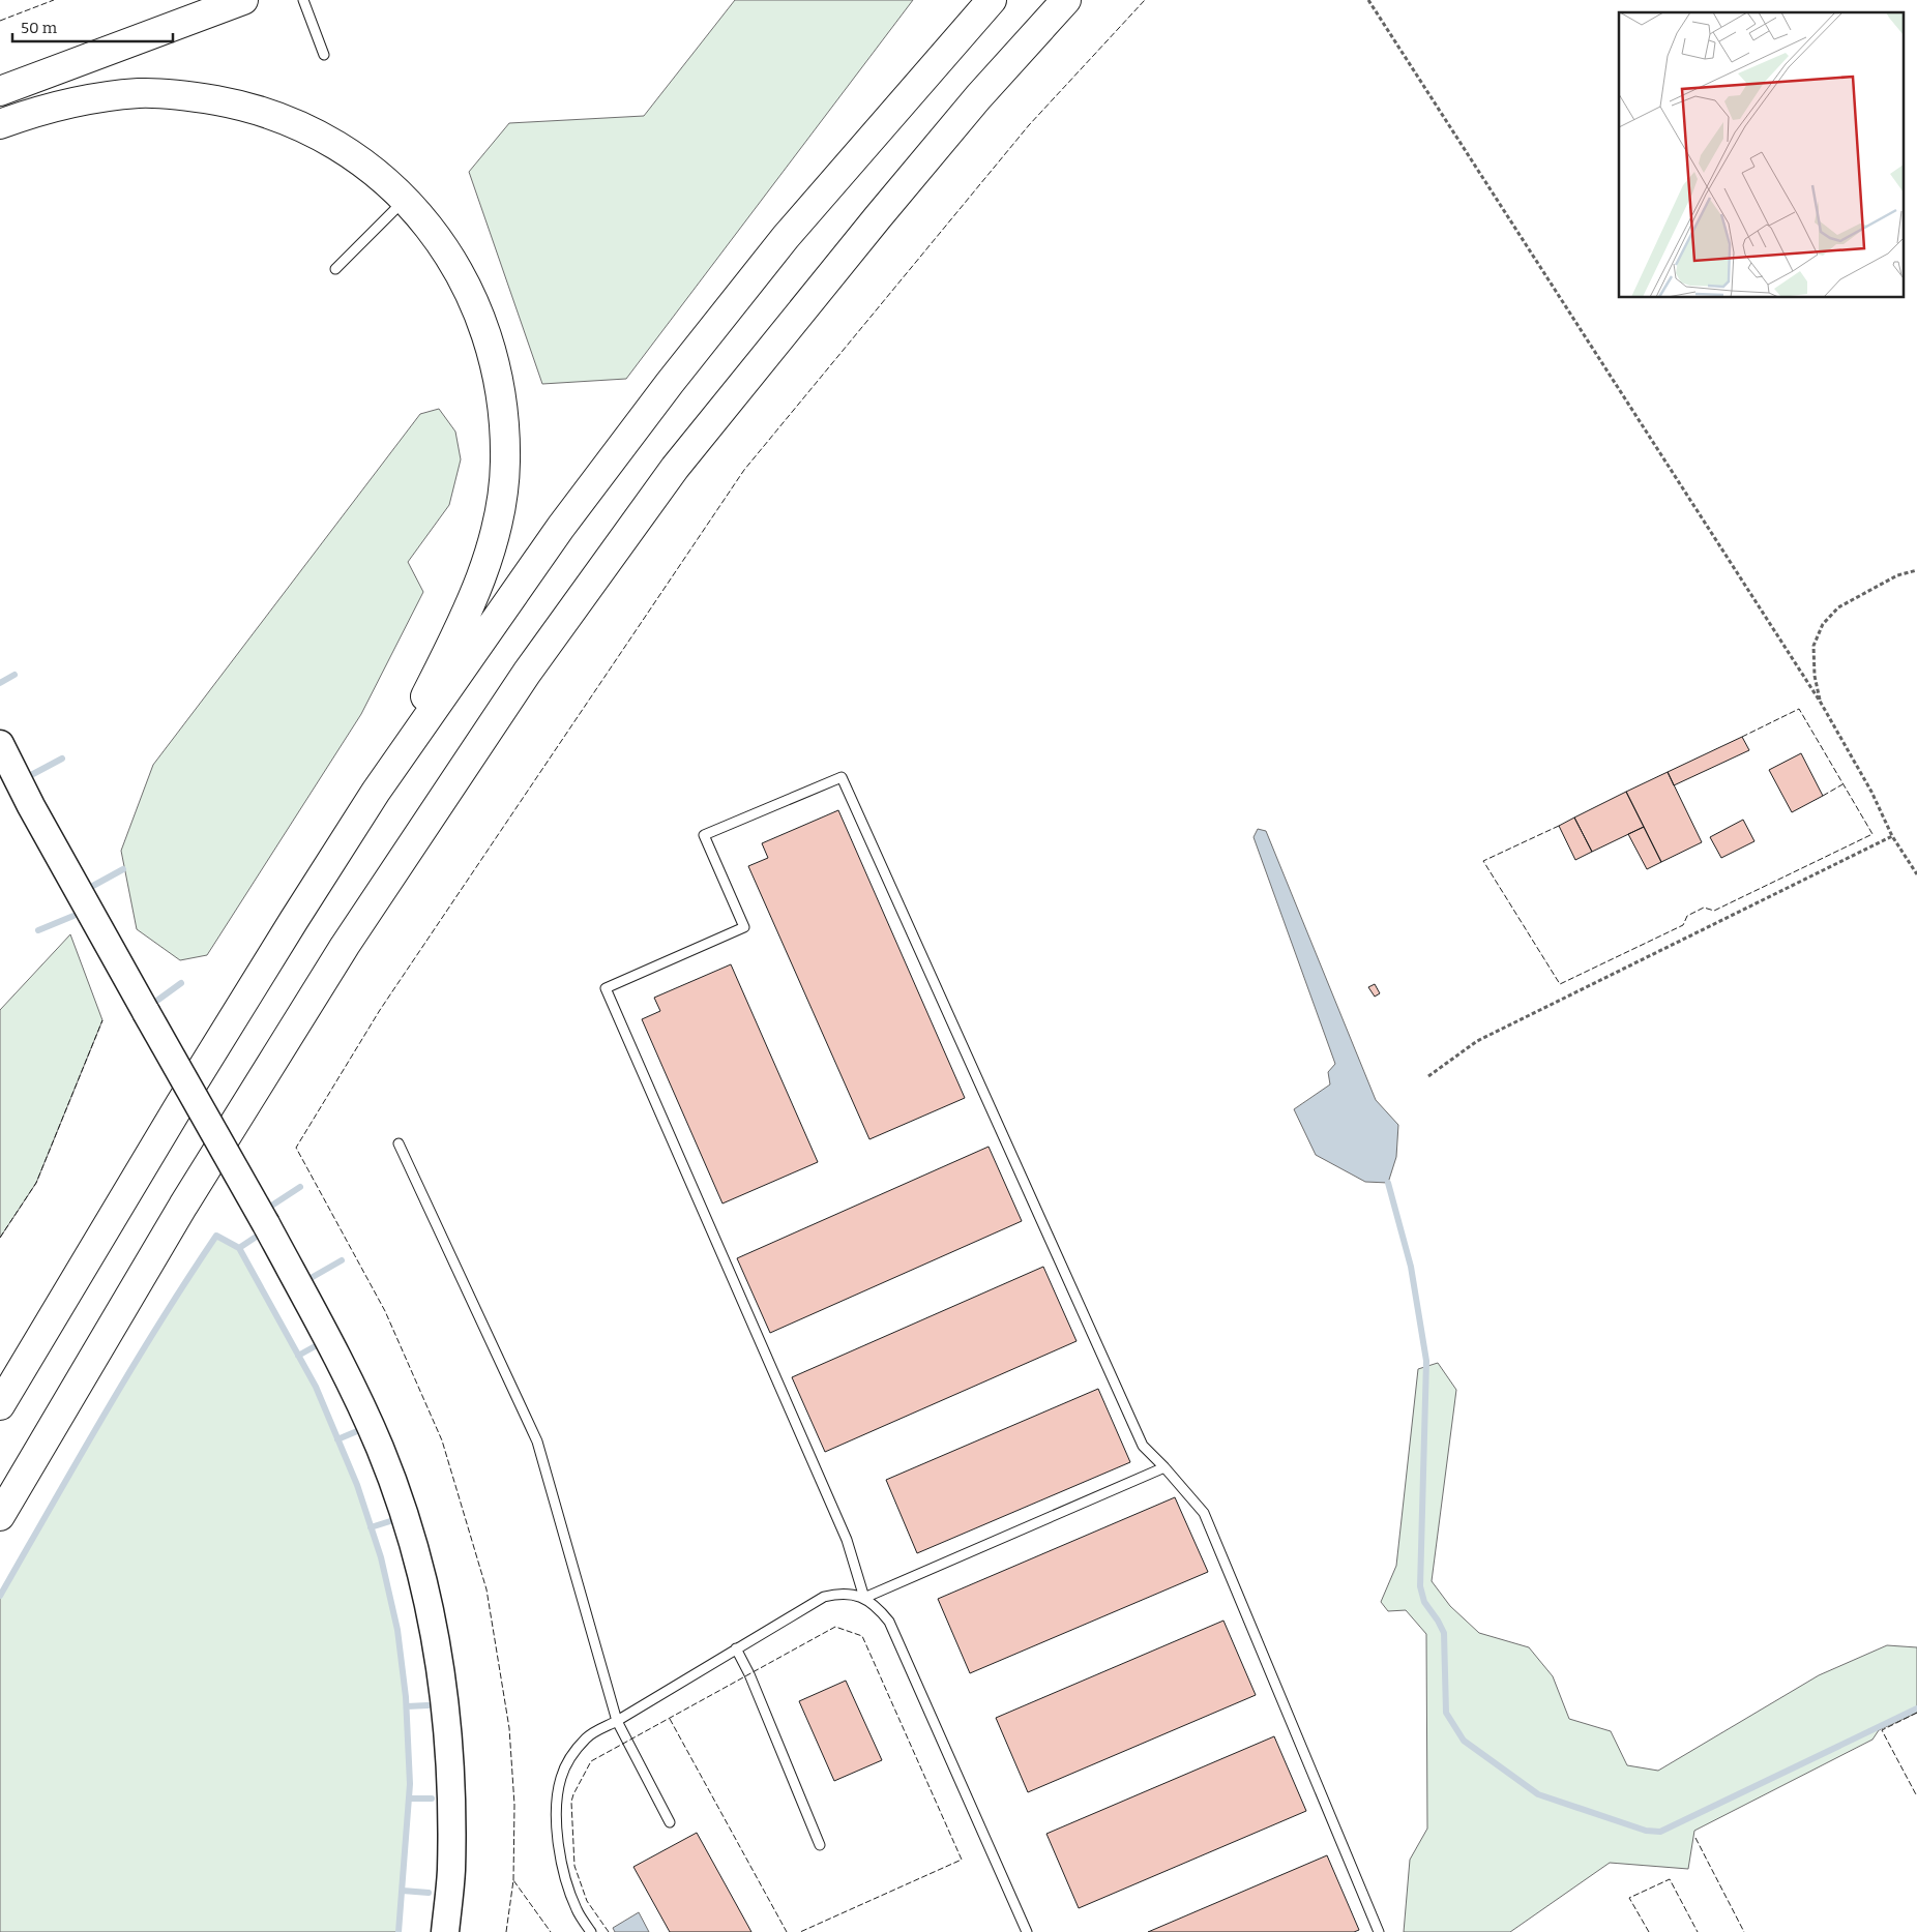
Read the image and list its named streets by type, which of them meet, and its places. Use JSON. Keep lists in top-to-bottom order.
{
  "scale_bar": "50 m"
}
